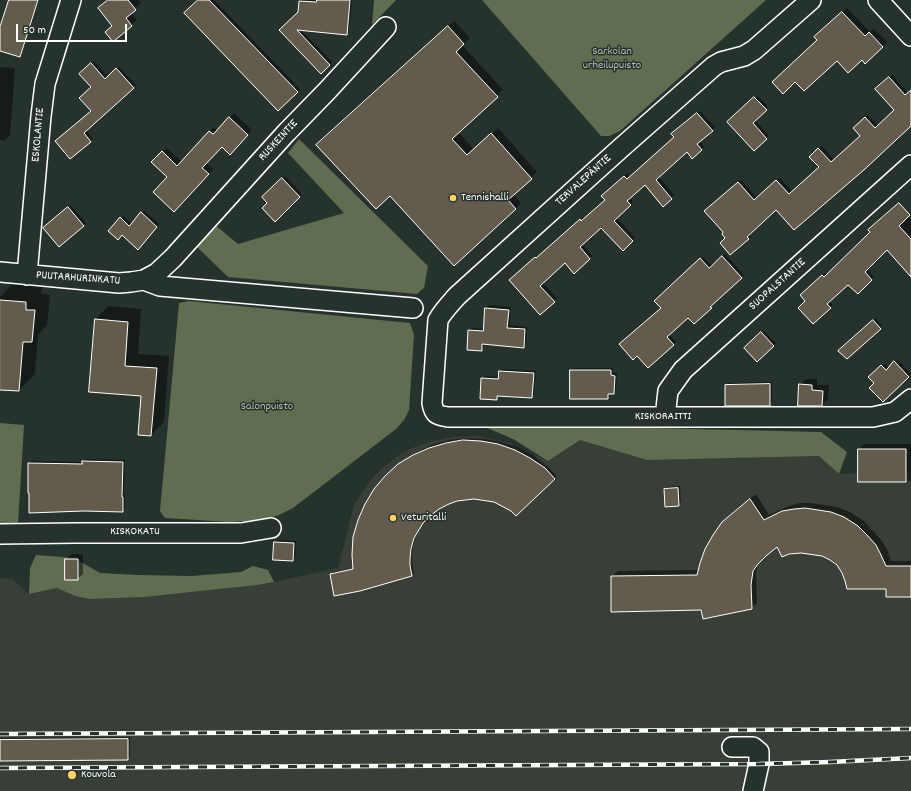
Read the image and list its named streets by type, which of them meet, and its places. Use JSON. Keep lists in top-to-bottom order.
{
  "streets": {
    "street": [
      "ESKOLANTIE",
      "RUSKEINTIE",
      "TERVALEPÄNTIE",
      "PUUTARHURINKATU",
      "SUOPALSTANTIE",
      "KISKORAITTI",
      "KISKOKATU"
    ]
  },
  "crossings": [
    ["ESKOLANTIE", "PUUTARHURINKATU"],
    ["RUSKEINTIE", "PUUTARHURINKATU"],
    ["TERVALEPÄNTIE", "KISKORAITTI"],
    ["SUOPALSTANTIE", "KISKORAITTI"]
  ],
  "parks": ["Sarkolan urheilupuisto", "Salonpuisto"],
  "places": ["Tennishalli", "Veturitalli", "Kouvola"],
  "scale_bar": "50 m"
}
